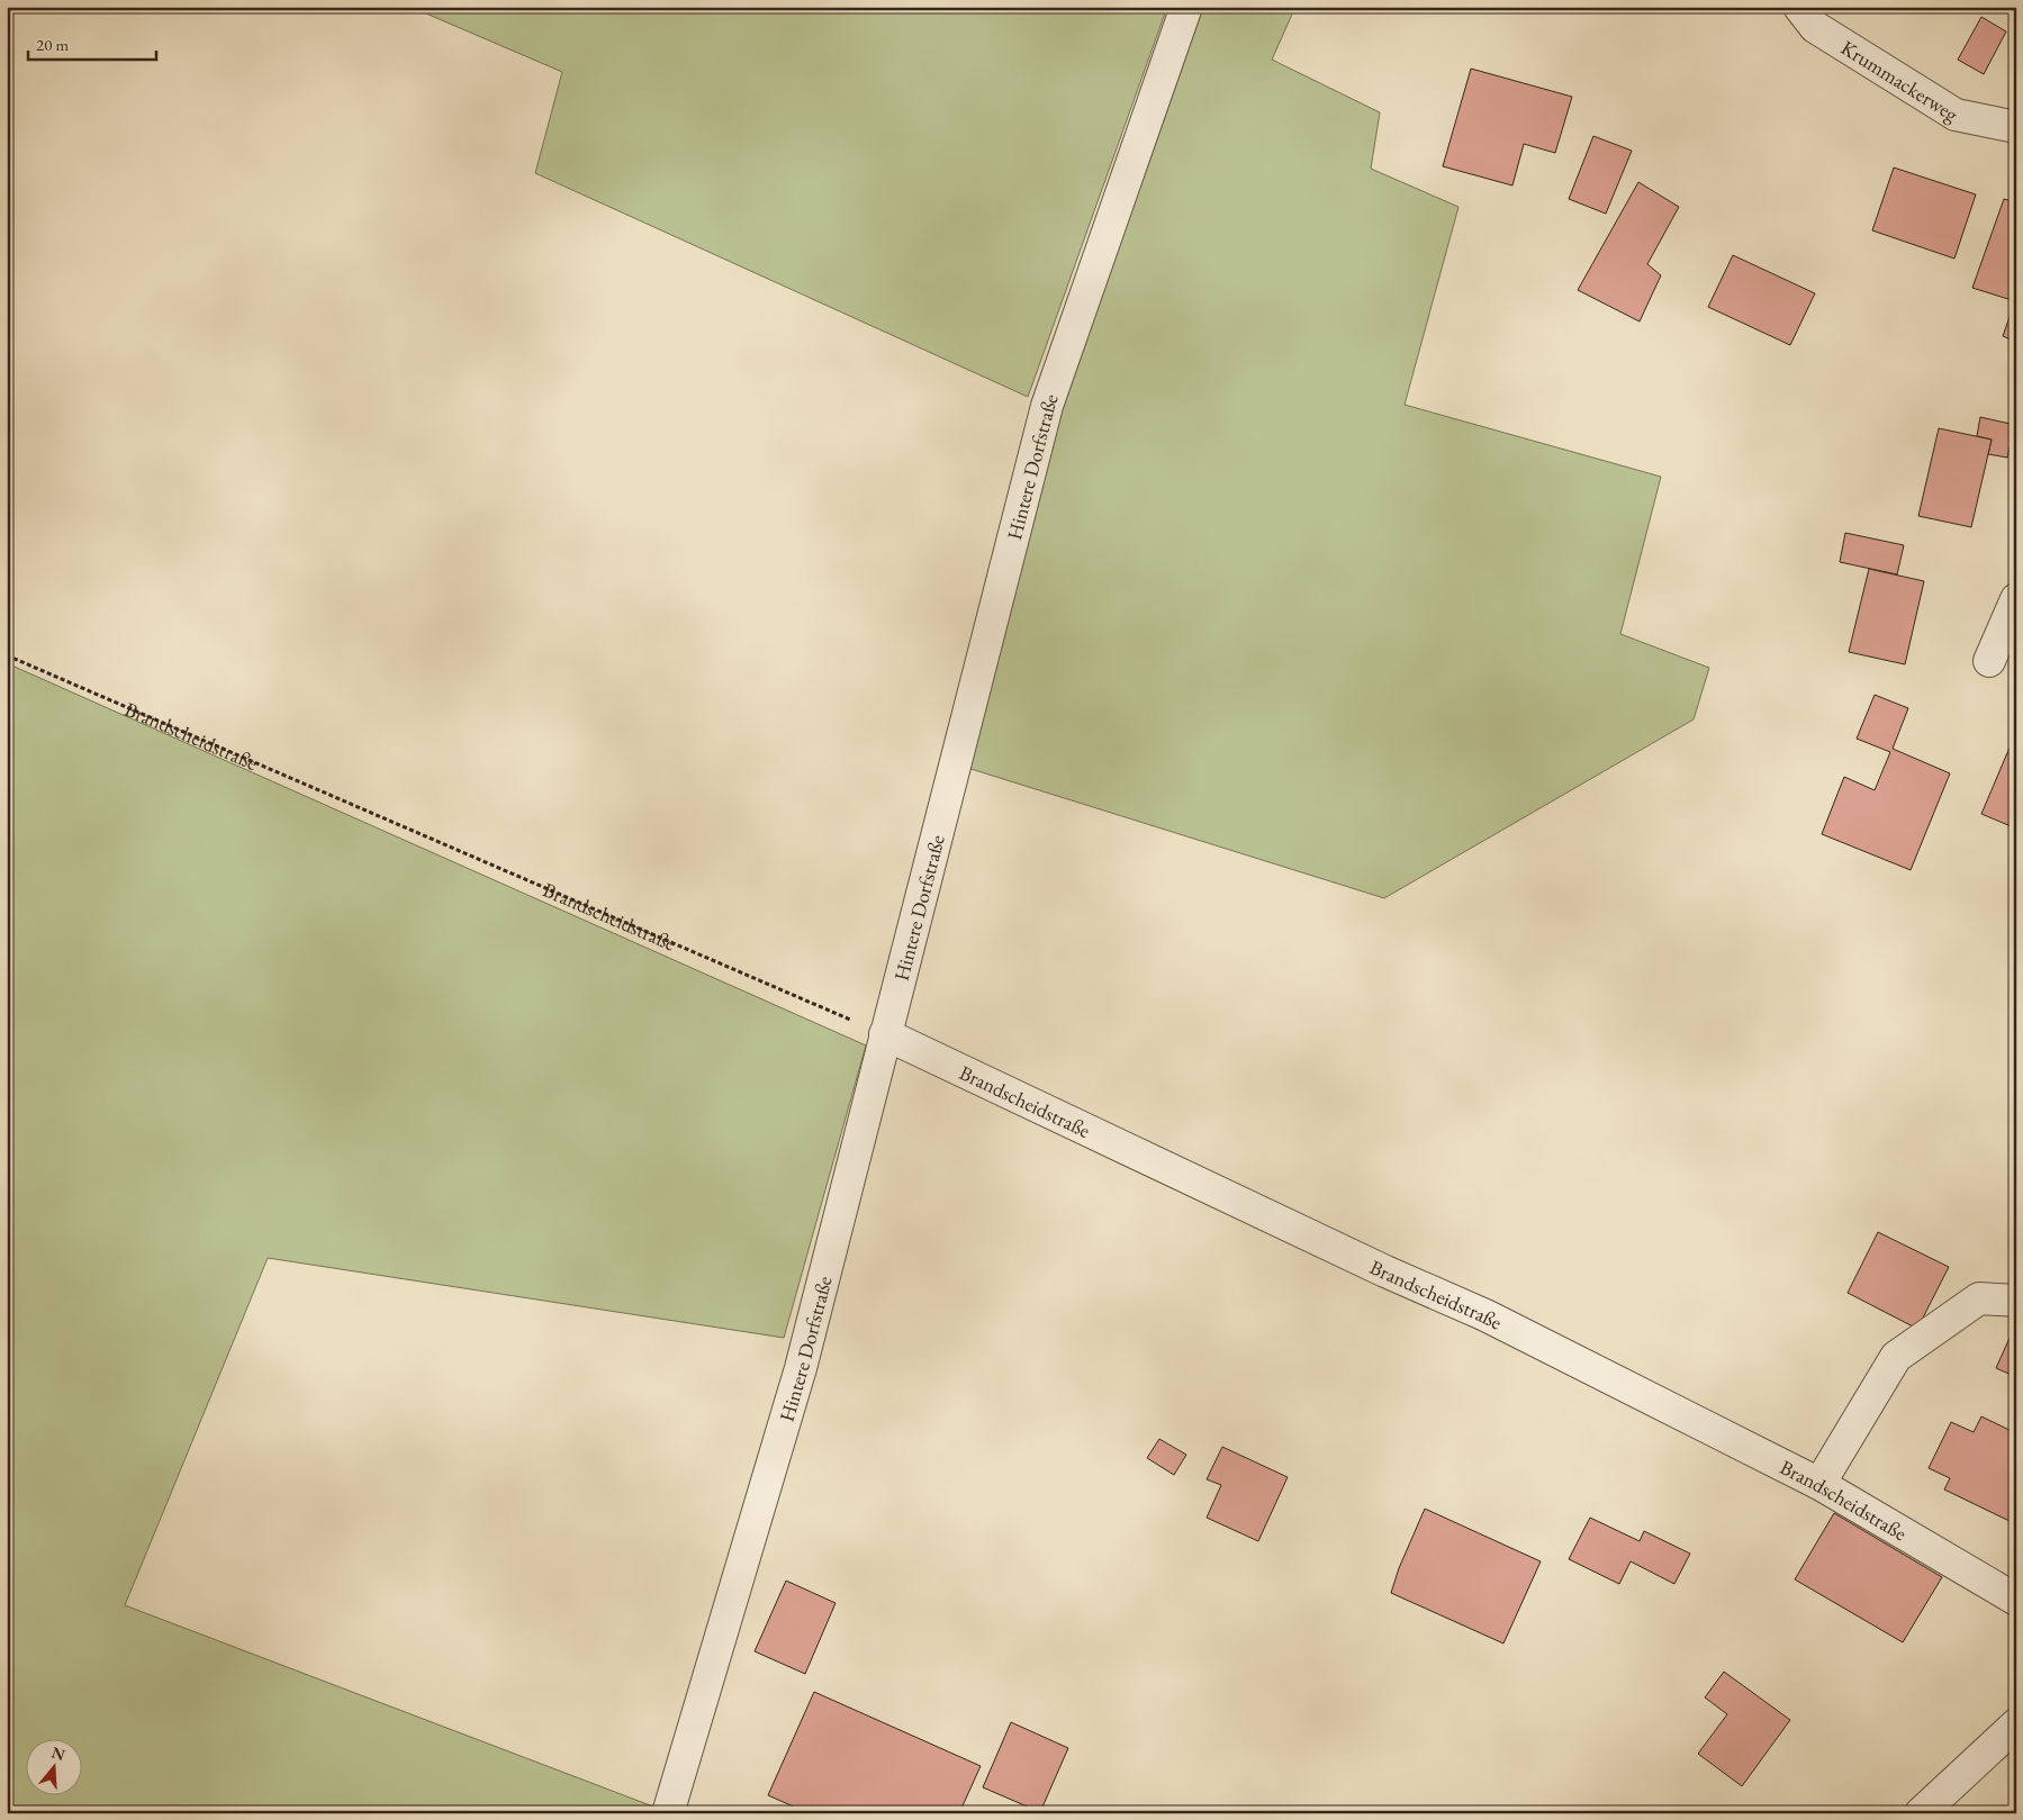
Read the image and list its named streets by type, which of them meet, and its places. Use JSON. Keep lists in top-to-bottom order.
{
  "streets": {
    "street": ["Krummackerweg", "Hintere Dorfstraße", "Brandscheidstraße"]
  },
  "crossings": [
    ["Hintere Dorfstraße", "Brandscheidstraße"]
  ],
  "scale_bar": "20 m",
  "north": "top"
}
